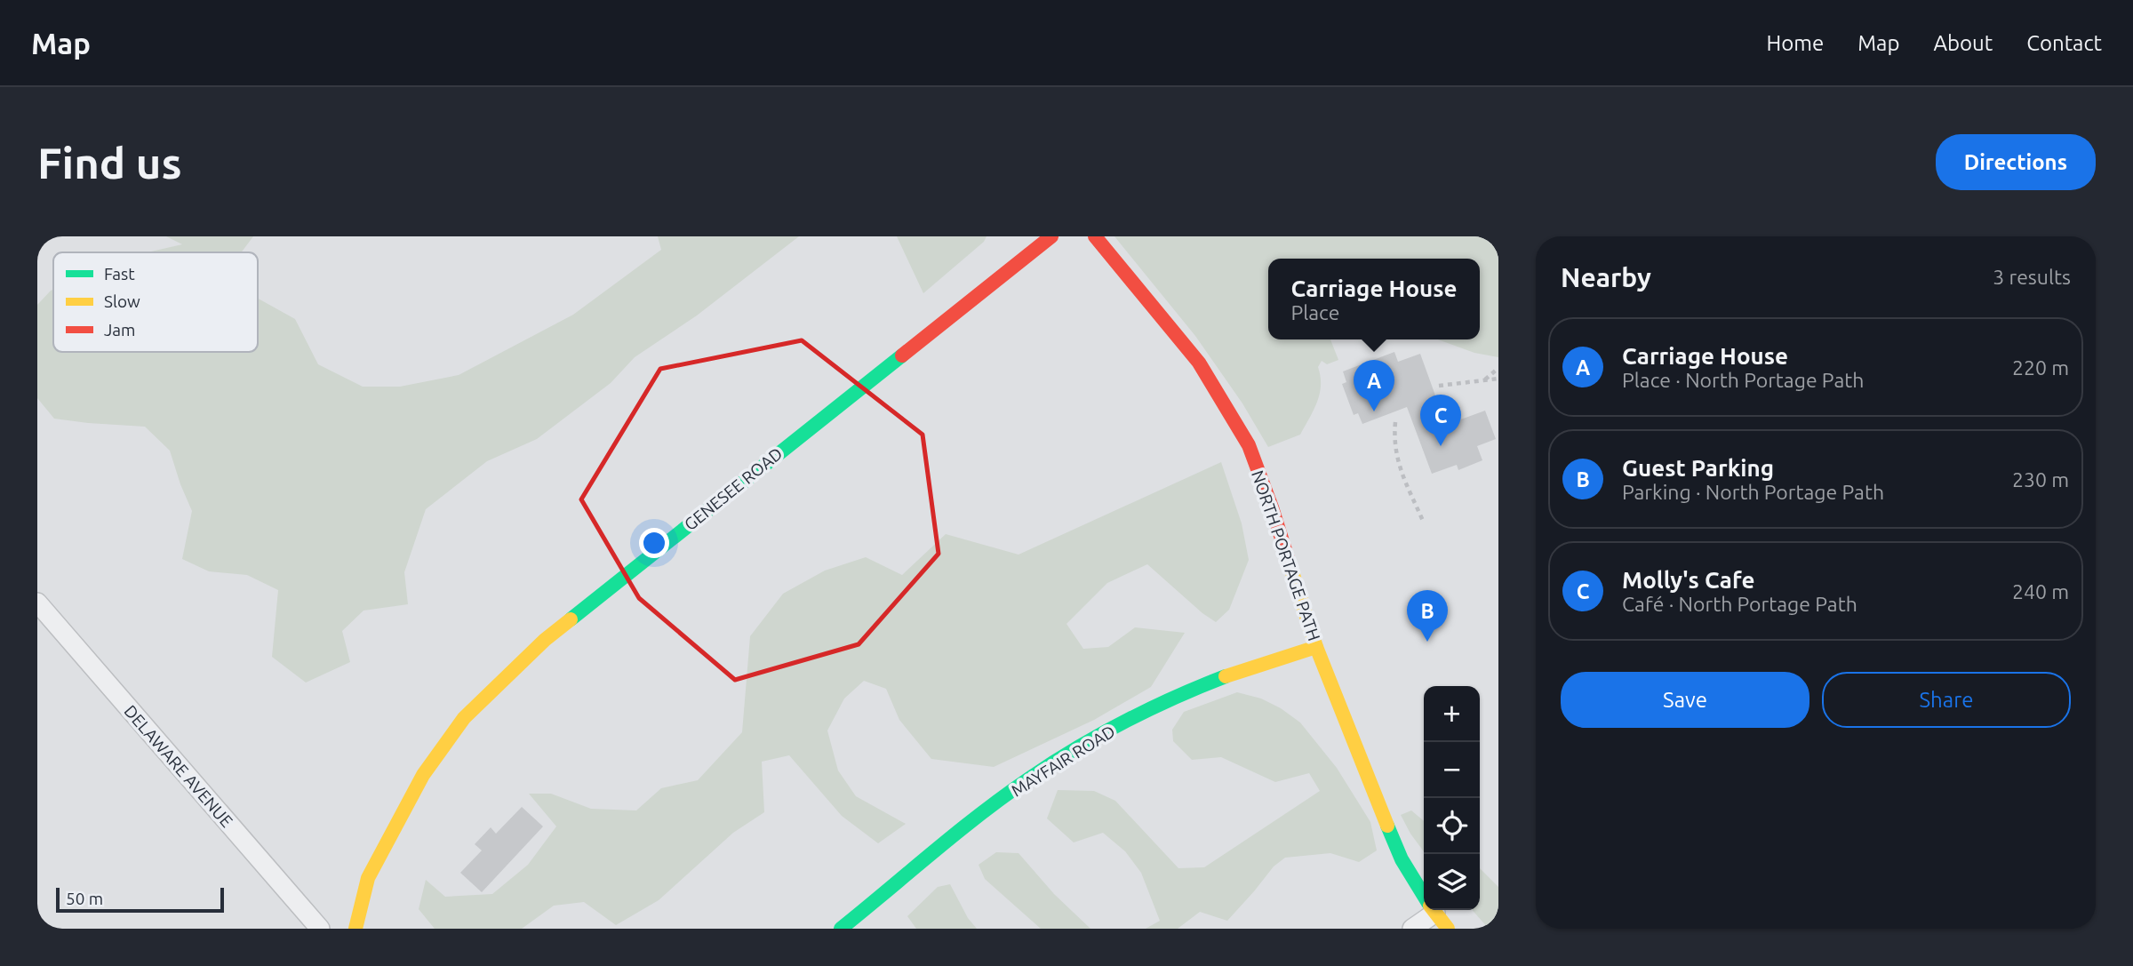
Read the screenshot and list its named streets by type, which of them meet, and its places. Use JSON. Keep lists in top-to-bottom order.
{
  "streets": {
    "street": [
      "GENESEE ROAD",
      "NORTH PORTAGE PATH",
      "MAYFAIR ROAD",
      "DELAWARE AVENUE"
    ]
  },
  "crossings": [
    ["NORTH PORTAGE PATH", "MAYFAIR ROAD"]
  ],
  "legend": ["Fast", "Slow", "Jam"],
  "scale_bar": "50 m",
  "page": {
    "header": "Map",
    "nav": [
      "Home",
      "Map",
      "About",
      "Contact"
    ],
    "buttons": [
      "Directions",
      ["Save", "Share"]
    ],
    "title": "Find us",
    "heading": ["Nearby", "3 results"],
    "popup": ["Carriage House", "Place"],
    "list": [
      {
        "mark": "A",
        "name": "Carriage House",
        "note": "Place · North Portage Path",
        "value": "220 m"
      },
      {
        "mark": "B",
        "name": "Guest Parking",
        "note": "Parking · North Portage Path",
        "value": "230 m"
      },
      {
        "mark": "C",
        "name": "Molly's Cafe",
        "note": "Café · North Portage Path",
        "value": "240 m"
      }
    ],
    "pins": ["A", "C", "B"],
    "map_buttons": ["+", "−"],
    "scale": "50 m"
  }
}
